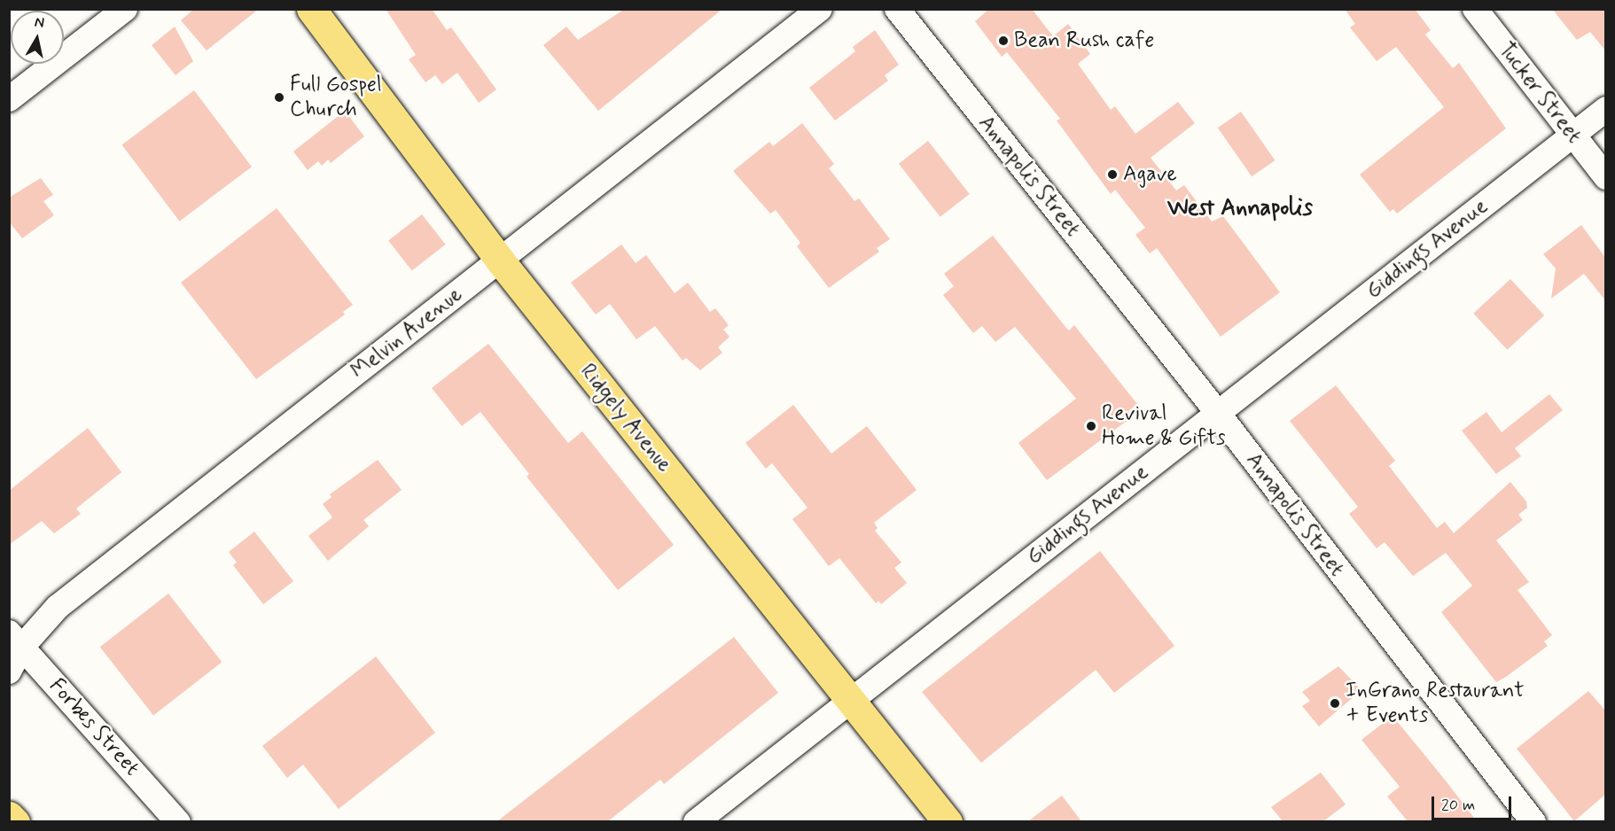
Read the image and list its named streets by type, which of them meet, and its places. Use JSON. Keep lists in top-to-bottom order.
{
  "streets": {
    "main road": ["Ridgely Avenue"],
    "street": [
      "Tucker Street",
      "Annapolis Street",
      "Giddings Avenue",
      "Melvin Avenue",
      "Forbes Street"
    ]
  },
  "crossings": [
    ["Tucker Street", "Giddings Avenue"],
    ["Annapolis Street", "Giddings Avenue"],
    ["Giddings Avenue", "Ridgely Avenue"],
    ["Melvin Avenue", "Ridgely Avenue"],
    ["Melvin Avenue", "Forbes Street"]
  ],
  "districts": ["West Annapolis"],
  "places": [
    "Bean Rush cafe",
    "Full Gospel Church",
    "Agave",
    "Revival Home & Gifts",
    "InGrano Restaurant + Events"
  ],
  "scale_bar": "20 m",
  "north": "top"
}
